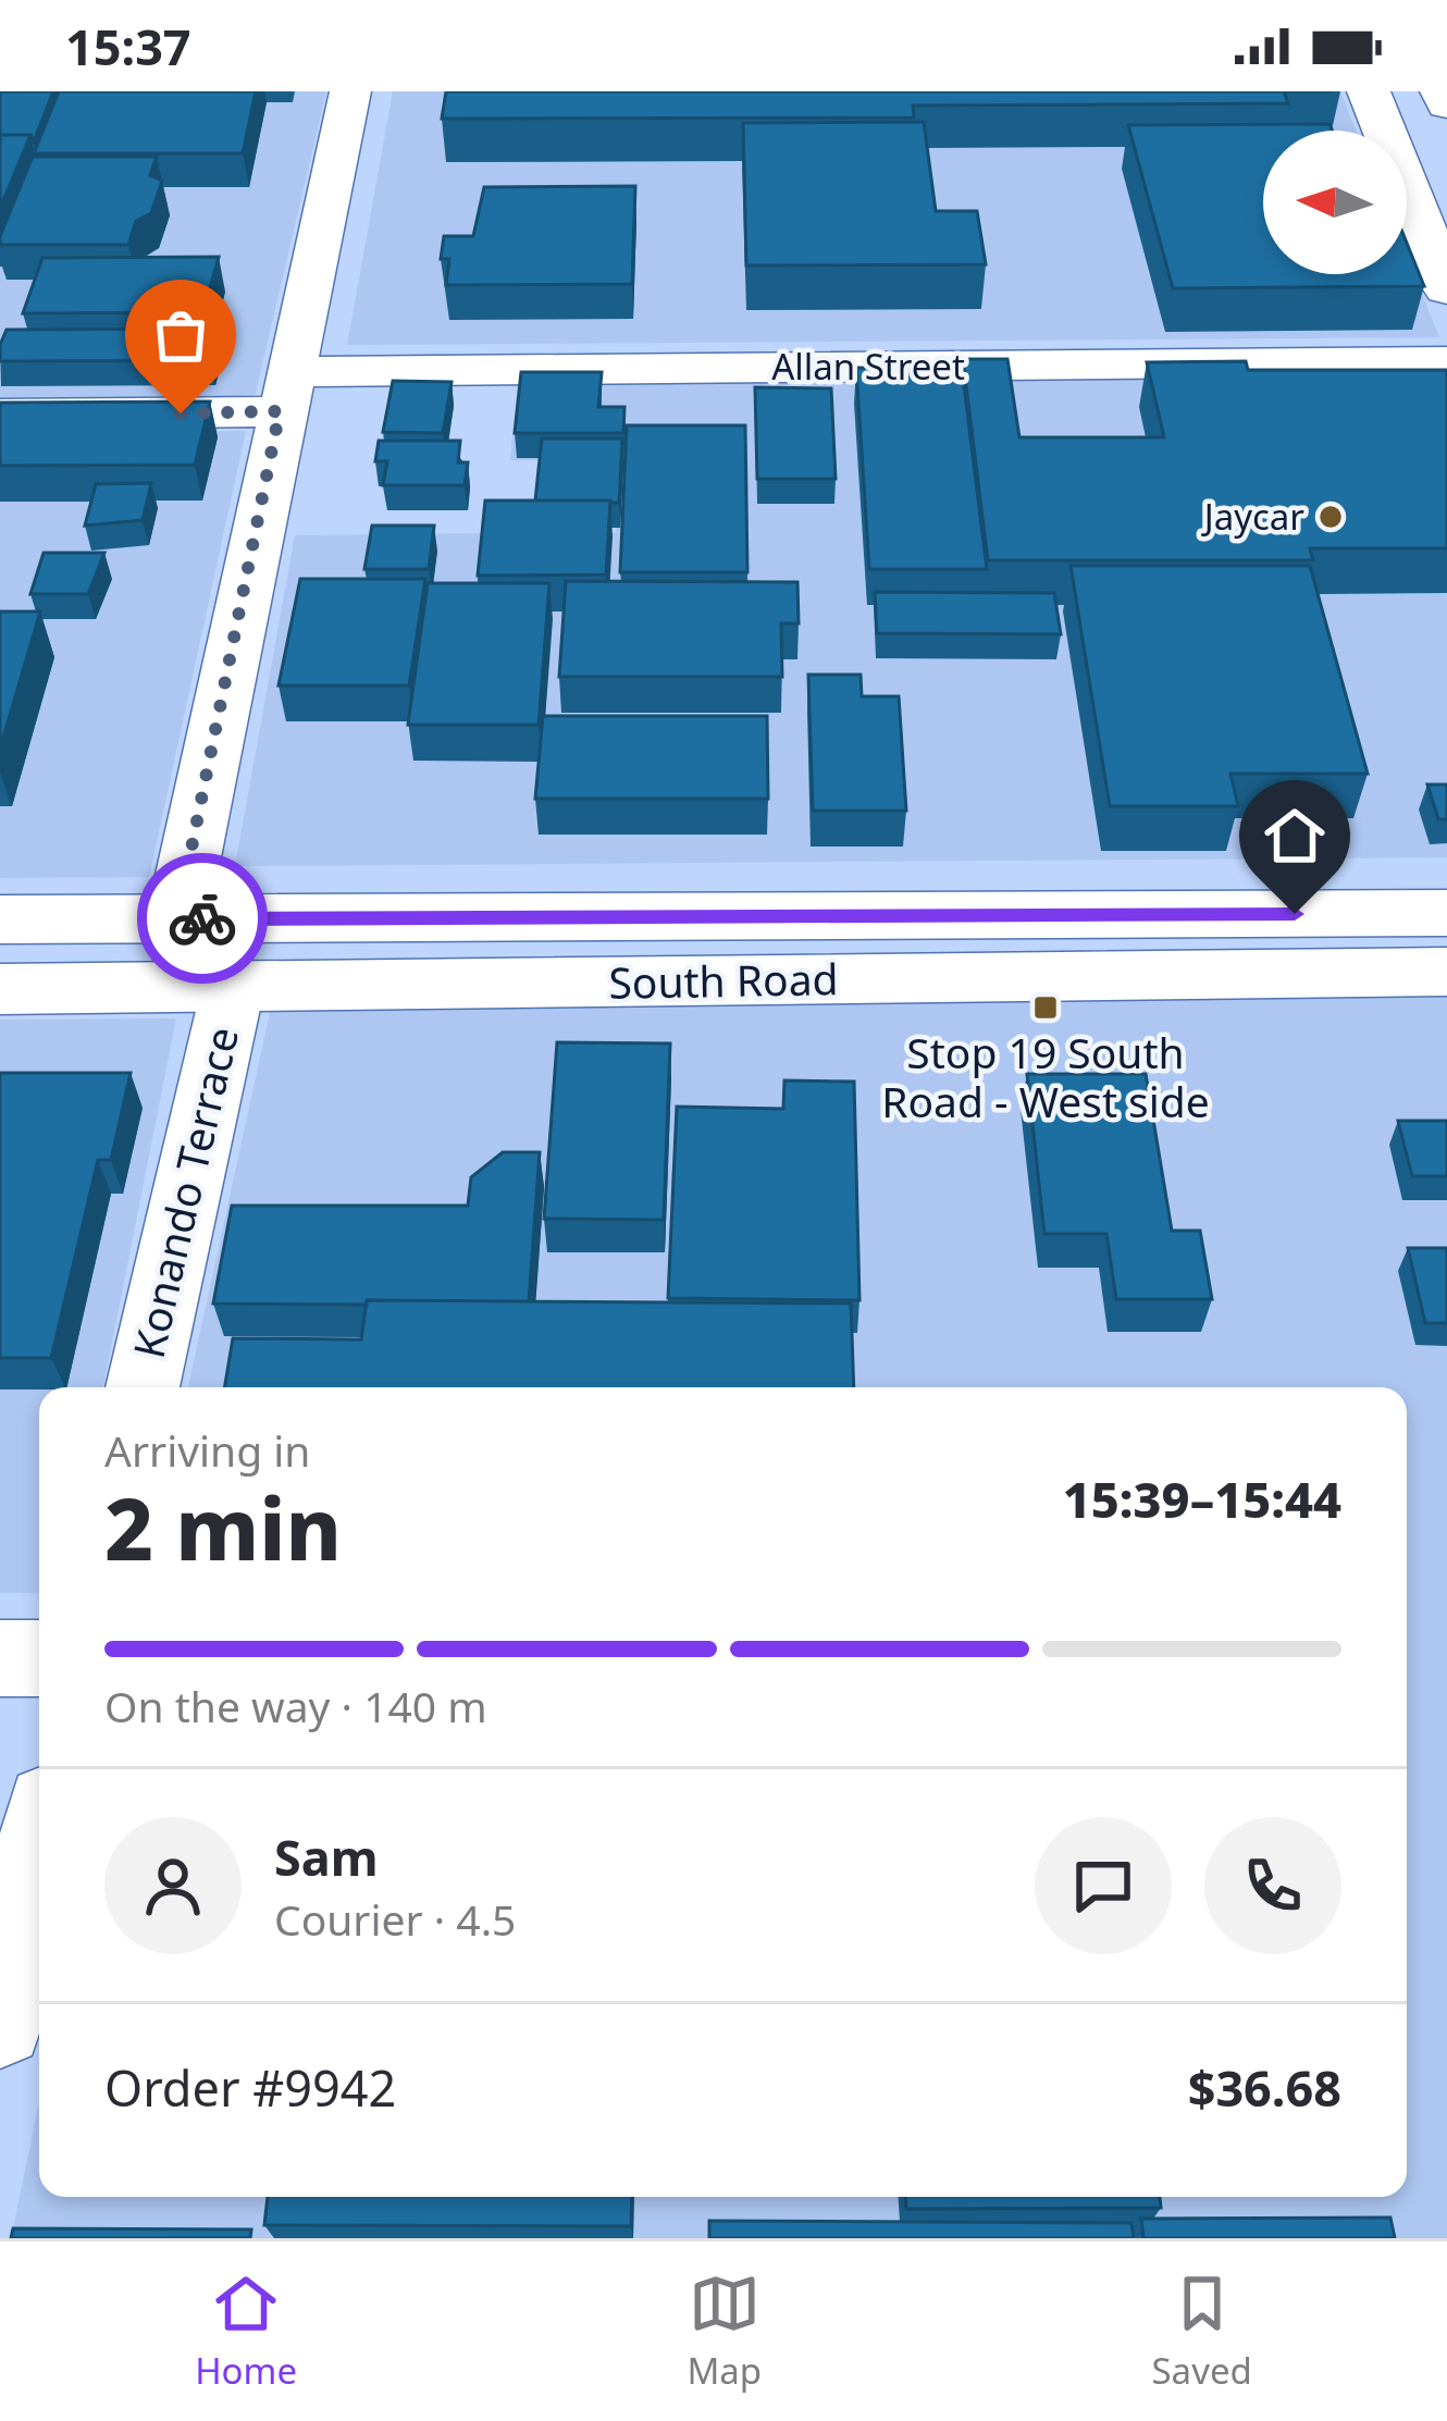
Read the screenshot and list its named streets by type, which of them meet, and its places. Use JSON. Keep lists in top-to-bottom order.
{
  "streets": {
    "main road": ["South Road"],
    "street": ["Allan Street", "Konando Terrace"]
  },
  "crossings": [
    ["South Road", "Konando Terrace"]
  ],
  "places": {
    "other": ["Jaycar"],
    "transit": ["Stop 19 South Road - West side"]
  },
  "north": "left",
  "page": {
    "status": "15:37",
    "heading": ["2 min", "Arriving in", "15:39–15:44"],
    "panel": [
      "Sam",
      "Courier · 4.5",
      "Order #9942",
      "$36.68"
    ],
    "bar": "On the way · 140 m",
    "tabs": ["Home", "Map", "Saved"]
  }
}
